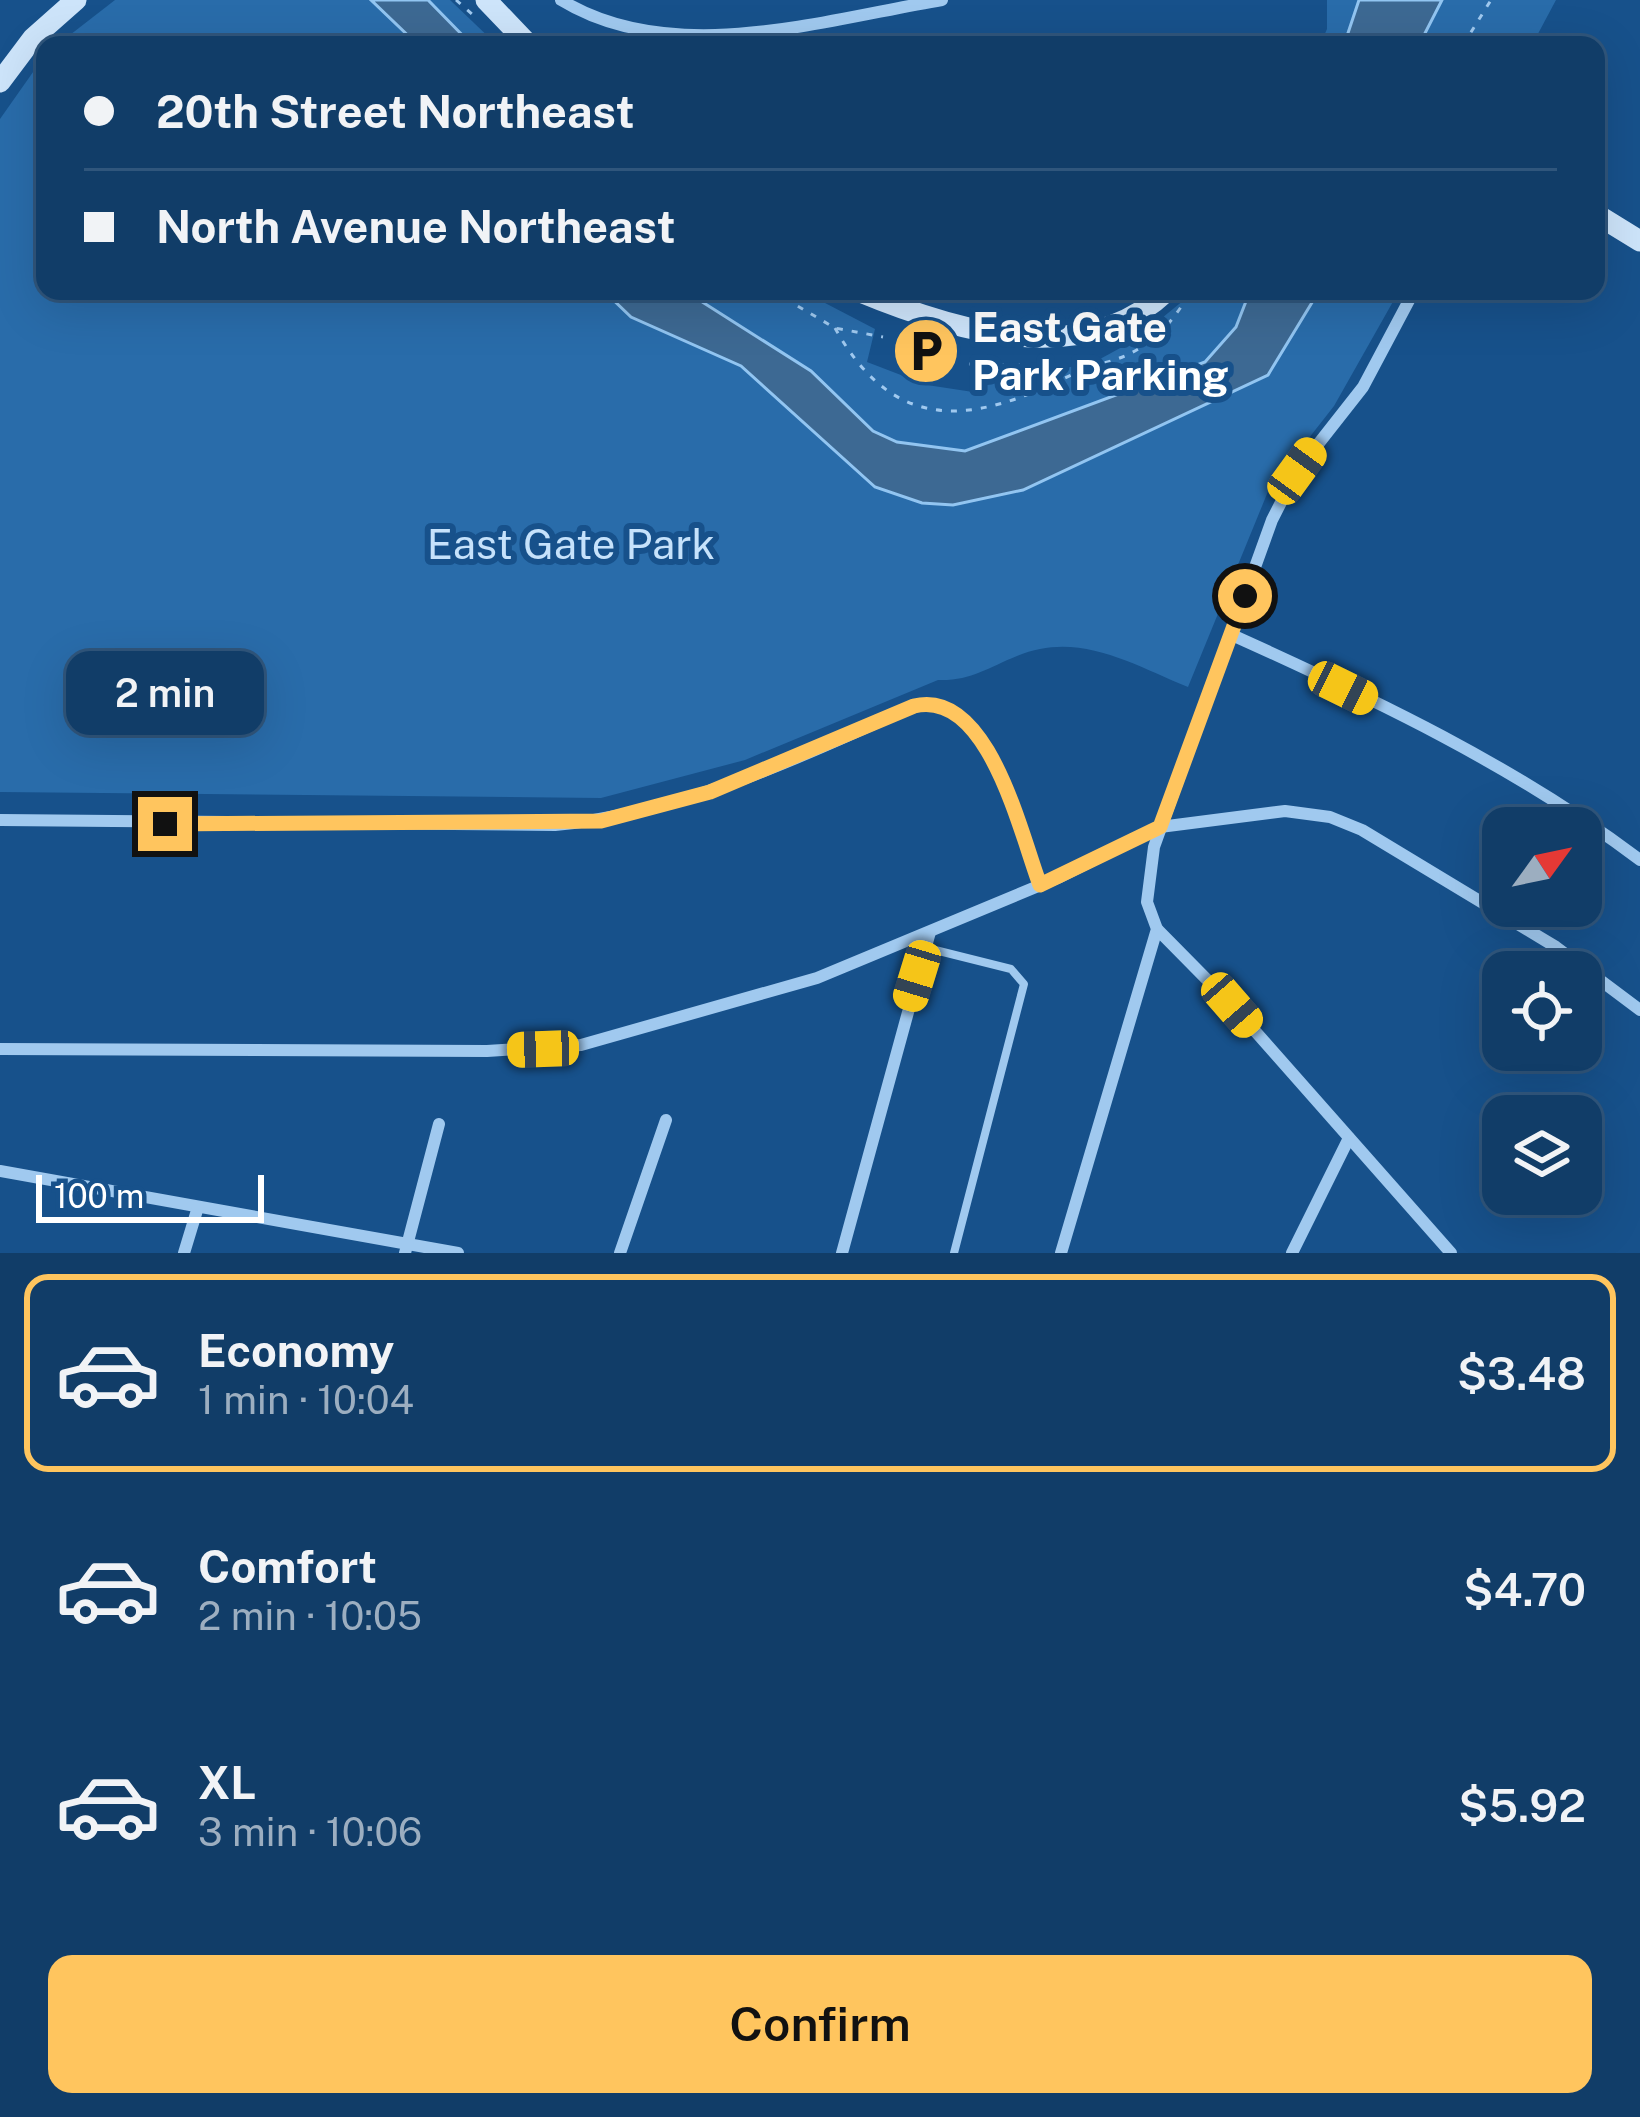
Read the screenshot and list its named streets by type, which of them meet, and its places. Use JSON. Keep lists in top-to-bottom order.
{
  "parks": ["East Gate Park"],
  "places": {
    "parking": ["East Gate Park Parking"]
  },
  "scale_bar": "100 m",
  "north": "top right",
  "page": {
    "banner": ["20th Street Northeast", "North Avenue Northeast"],
    "bubble": "2 min",
    "scale": "100 m",
    "list": [
      {
        "name": "Economy",
        "note": "1 min · 10:04",
        "value": "$3.48"
      },
      {
        "name": "Comfort",
        "note": "2 min · 10:05",
        "value": "$4.70"
      },
      {
        "name": "XL",
        "note": "3 min · 10:06",
        "value": "$5.92"
      }
    ],
    "buttons": "Confirm"
  }
}
